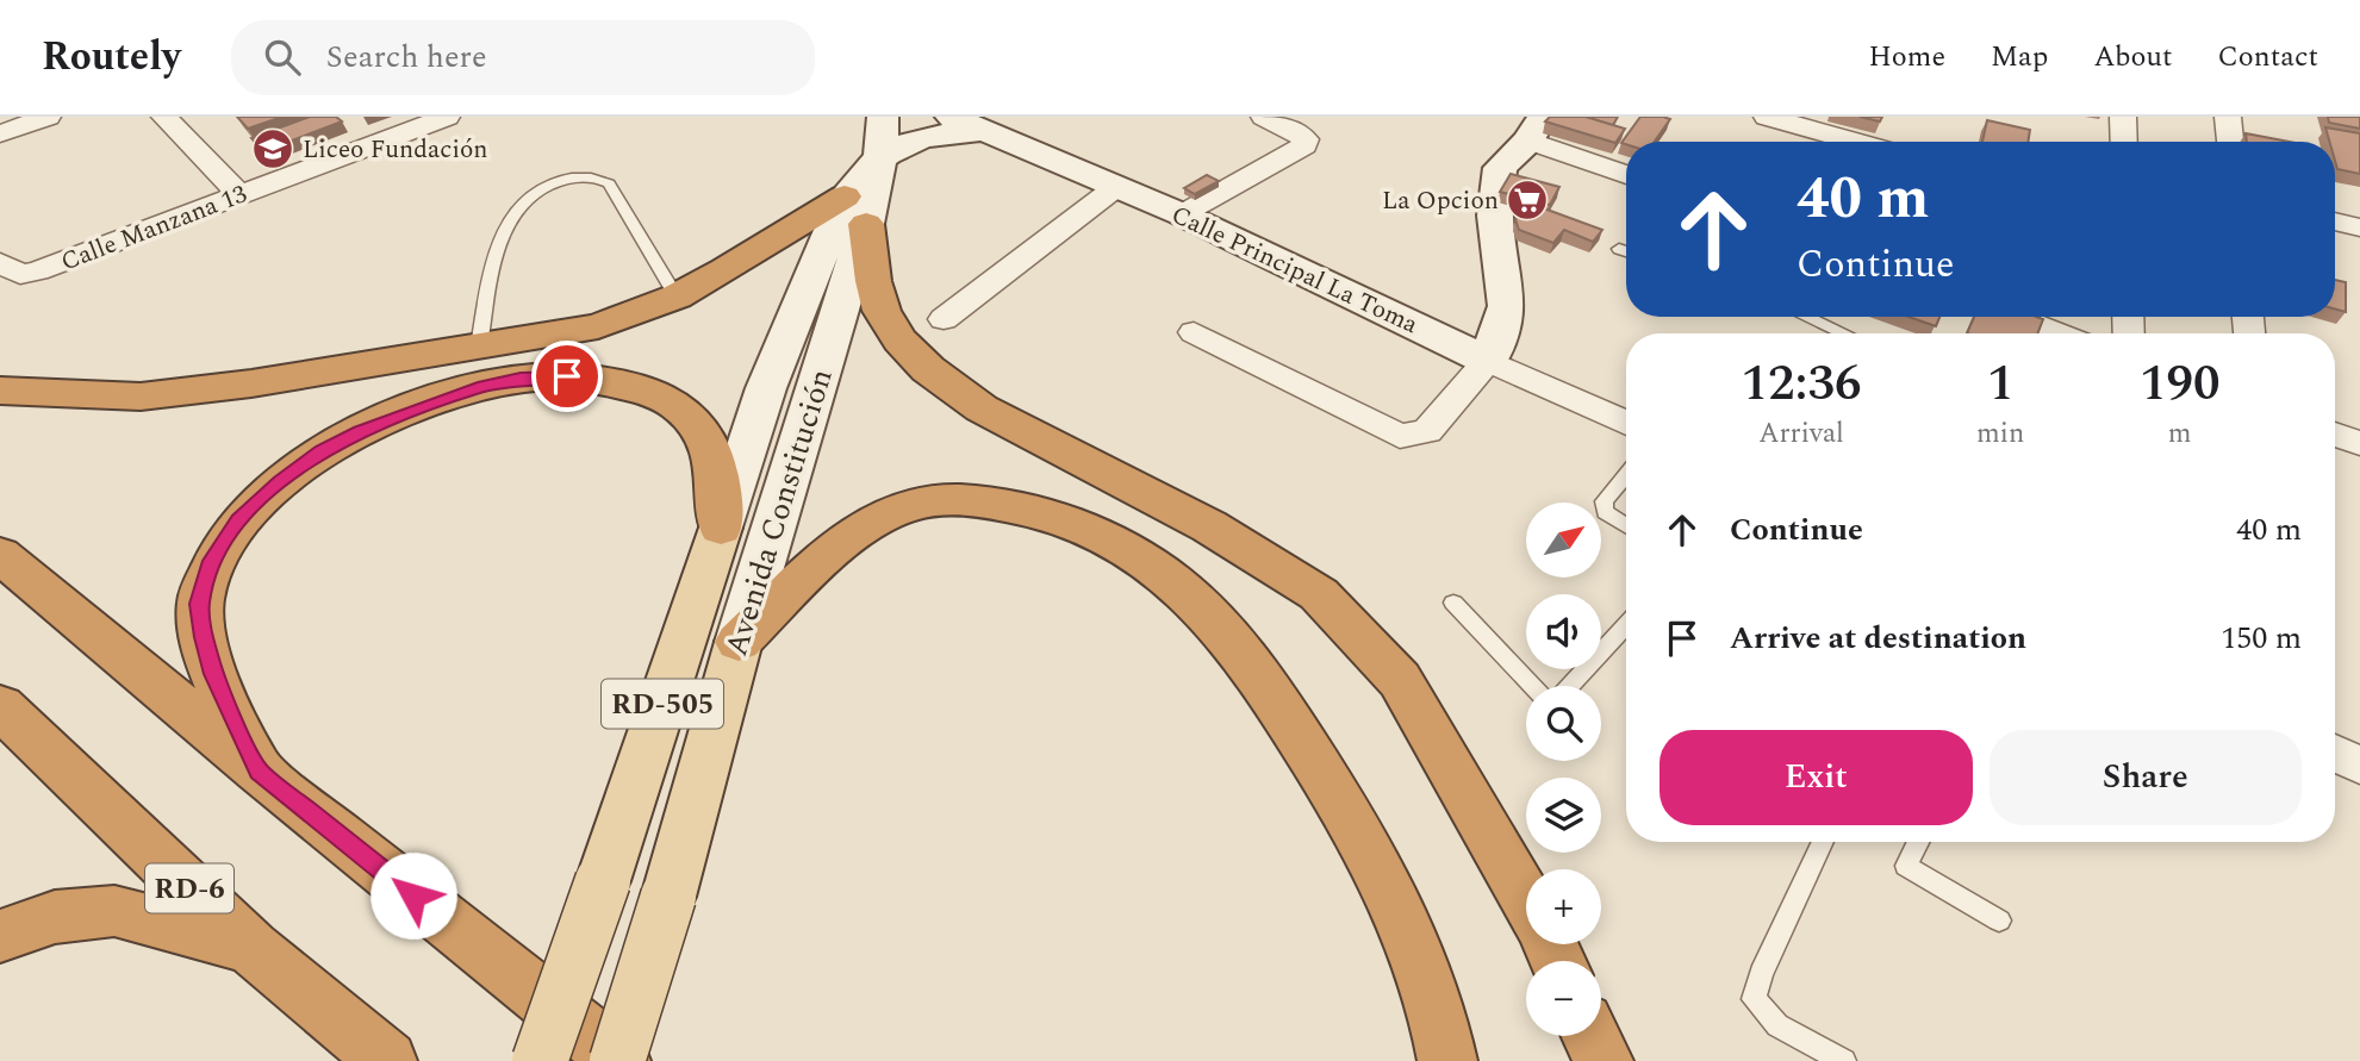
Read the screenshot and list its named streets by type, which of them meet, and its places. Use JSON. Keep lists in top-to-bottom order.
{
  "streets": {
    "highway": ["RD-6"],
    "main road": ["Avenida Constitución", "RD-505"],
    "street": ["Calle Manzana 13", "Calle Principal La Toma"]
  },
  "places": {
    "school or university": ["Liceo Fundación"],
    "supermarket": ["La Opcion"]
  },
  "north": "top right",
  "page": {
    "header": "Routely",
    "search": "Search here",
    "nav": [
      "Home",
      "Map",
      "About",
      "Contact"
    ],
    "turn": ["40 m", "Continue"],
    "eta": [
      "12:36",
      "Arrival",
      "1",
      "min",
      "190",
      "m"
    ],
    "list": [
      {
        "name": "Continue",
        "value": "40 m"
      },
      {
        "name": "Arrive at destination",
        "value": "150 m"
      }
    ],
    "map_buttons": ["+", "−"],
    "buttons": ["Exit", "Share"]
  }
}
